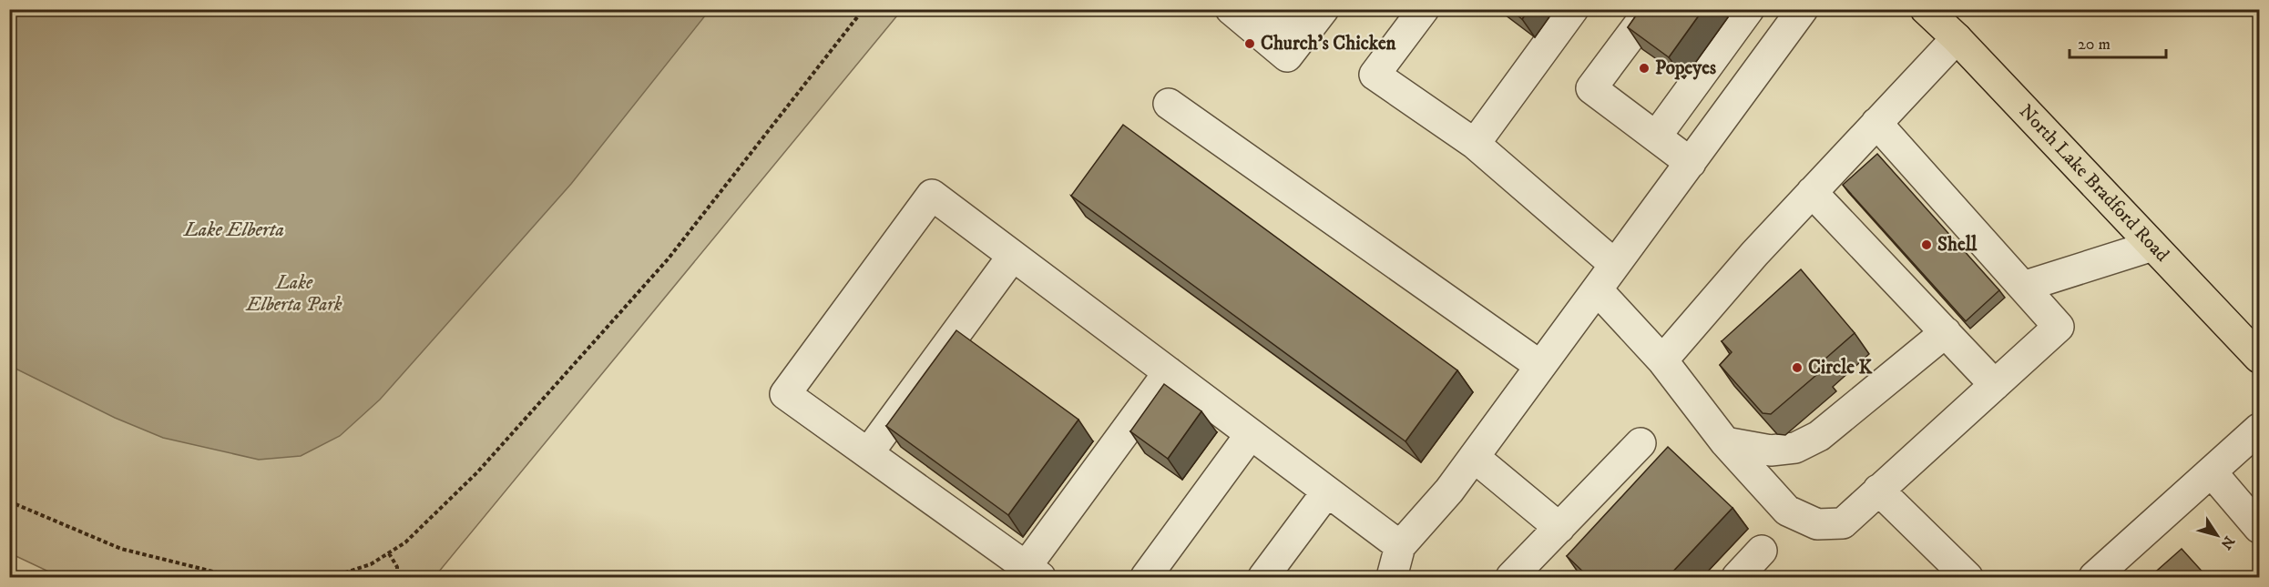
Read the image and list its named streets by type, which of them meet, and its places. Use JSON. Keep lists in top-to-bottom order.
{
  "streets": {
    "main road": ["North Lake Bradford Road"]
  },
  "water": ["Lake Elberta"],
  "parks": ["Lake Elberta Park"],
  "places": [
    "Church's Chicken",
    "Popeyes",
    "Shell",
    "Circle K"
  ],
  "scale_bar": "20 m",
  "north": "bottom right"
}
